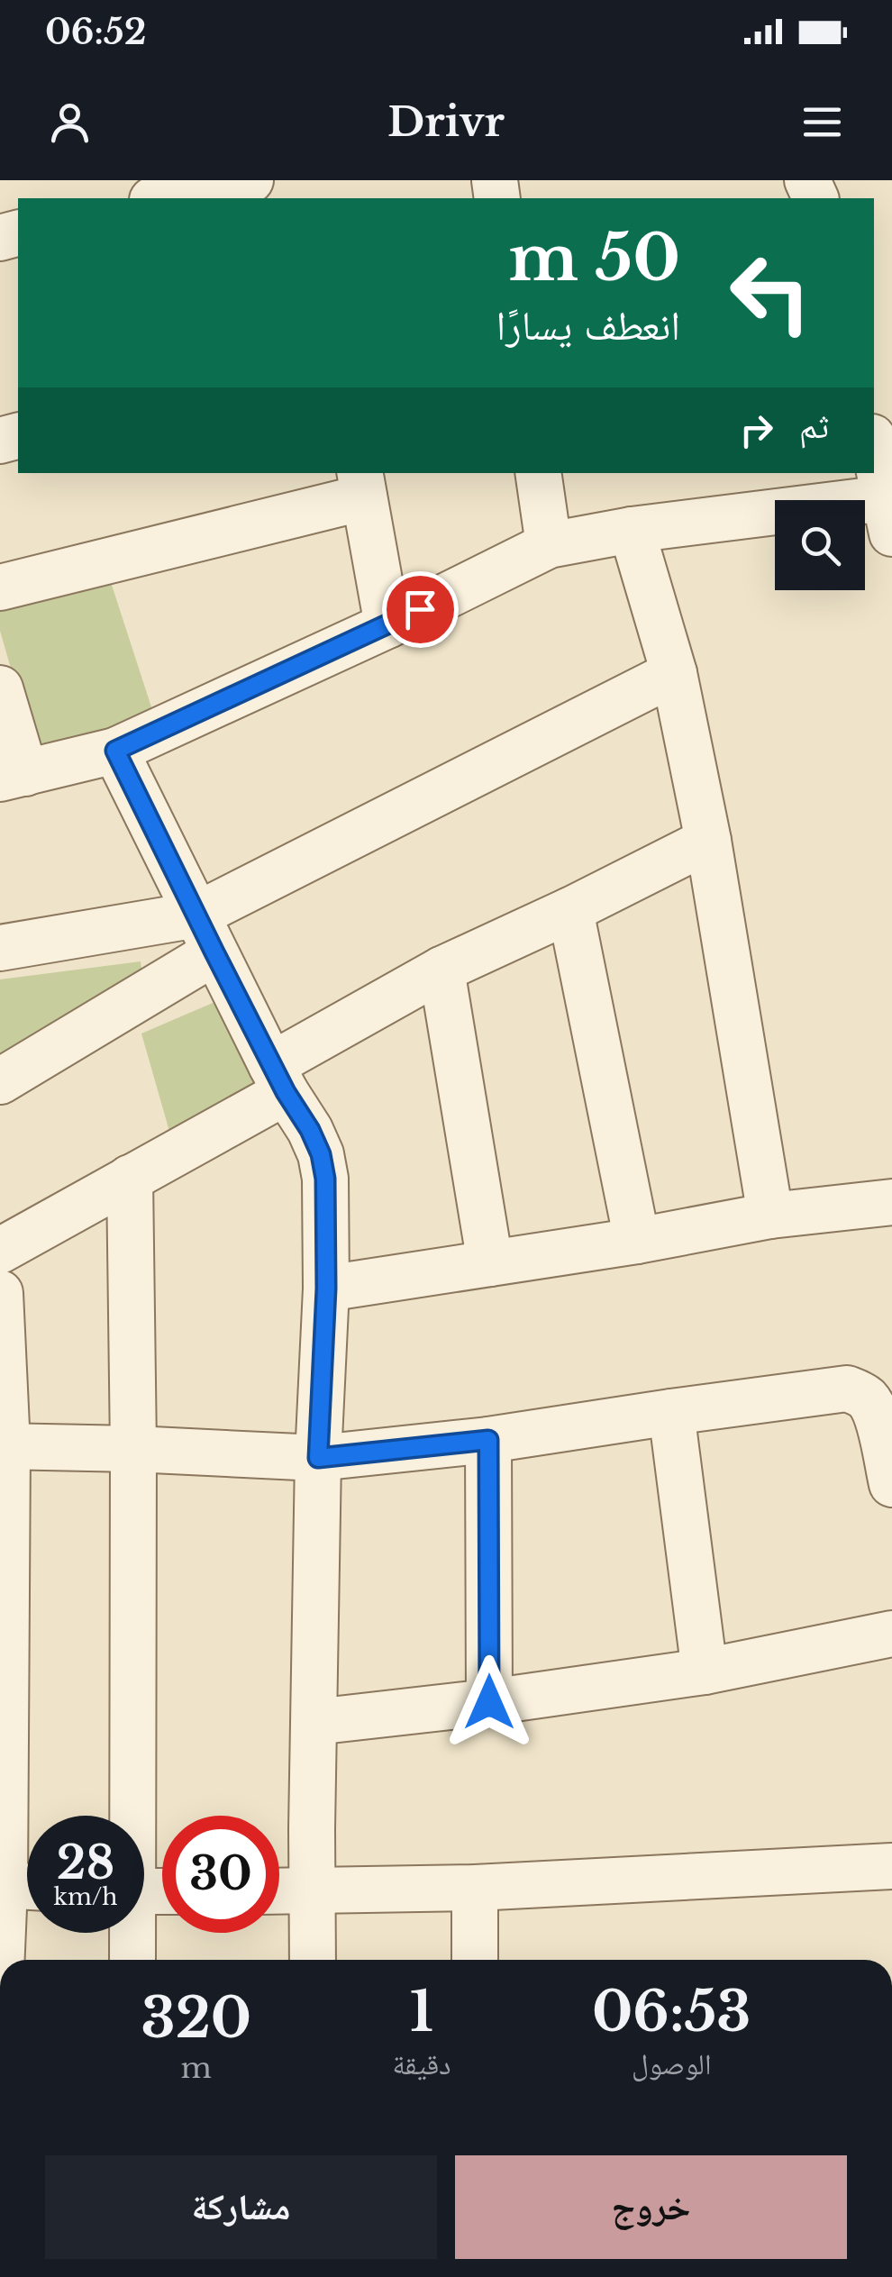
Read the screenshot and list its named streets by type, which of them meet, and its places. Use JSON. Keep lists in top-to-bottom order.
{
  "page": {
    "status": "06:52",
    "header": "Drivr",
    "turn": ["50 m", "انعطف يسارًا"],
    "then": "ثم",
    "speed": "28 km/h",
    "limit": "30",
    "eta": [
      "06:53",
      "الوصول",
      "1",
      "دقيقة",
      "320",
      "m"
    ],
    "buttons": ["خروج", "مشاركة"]
  }
}
